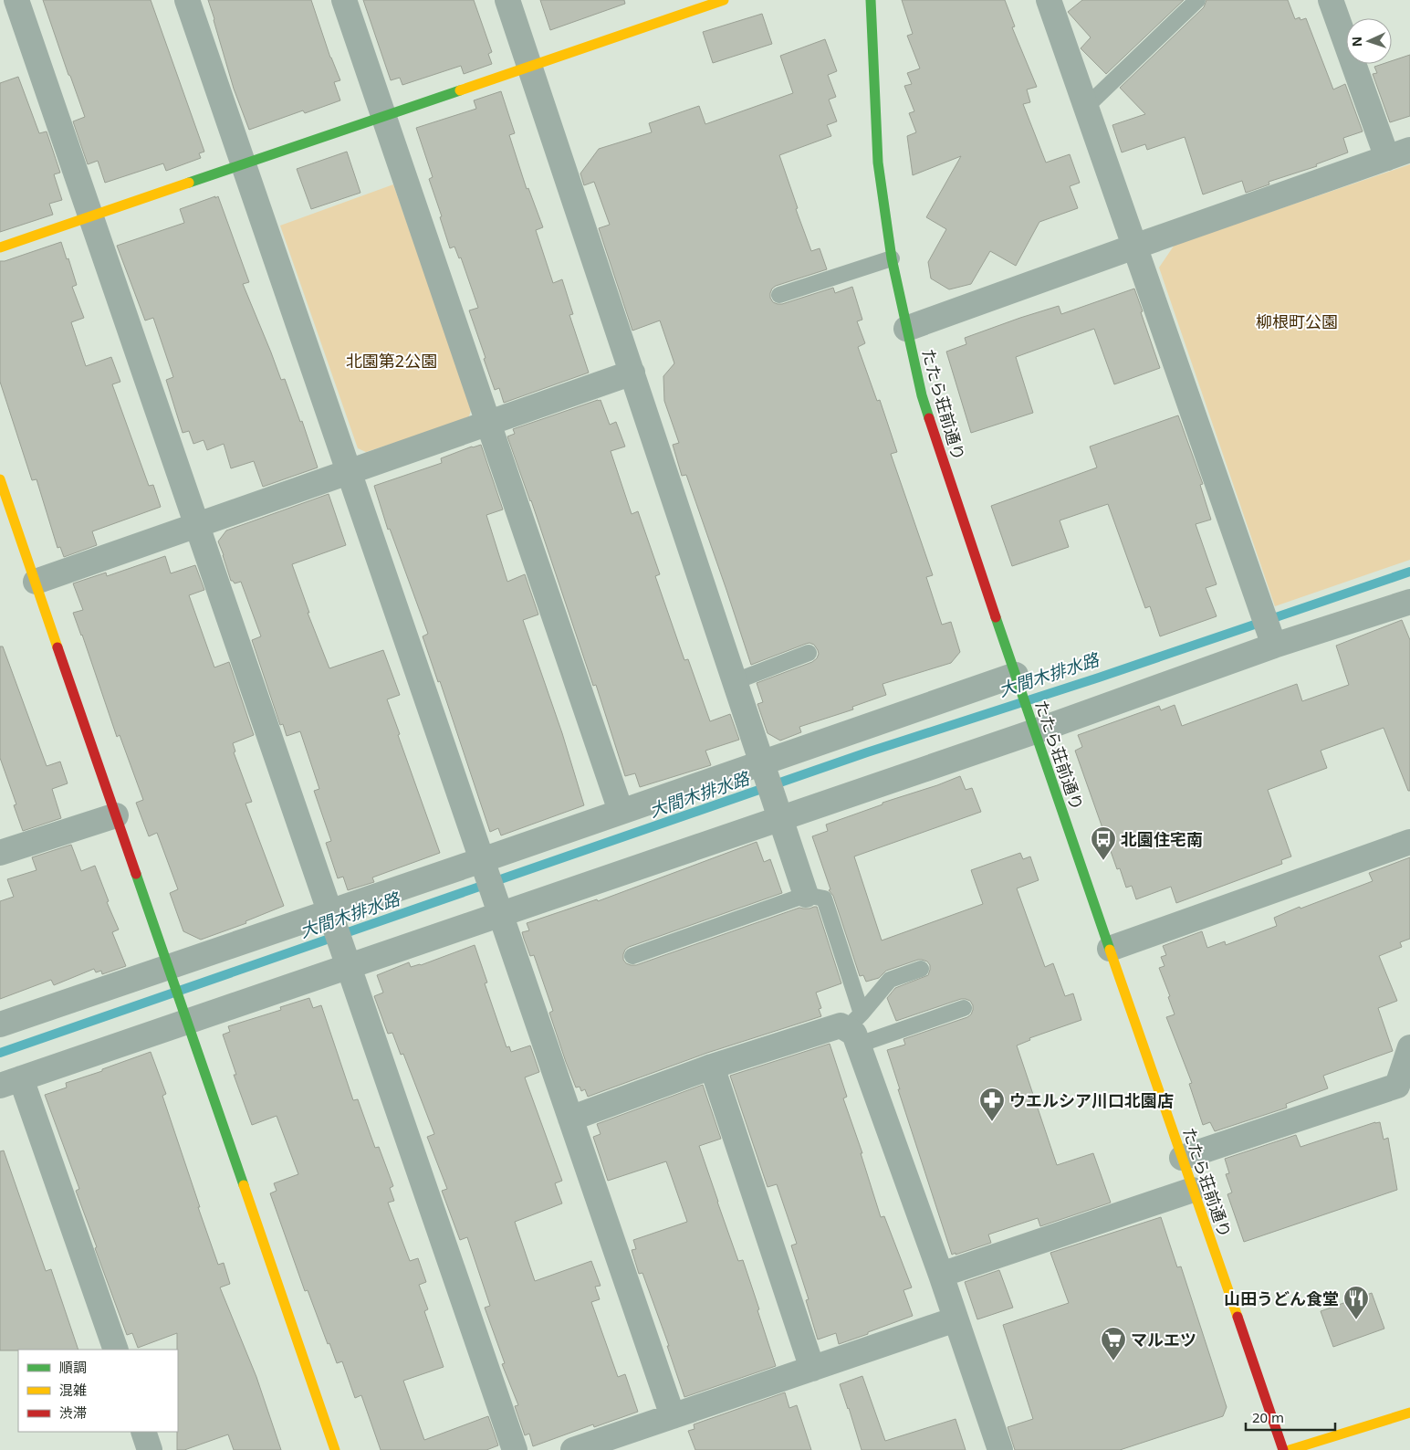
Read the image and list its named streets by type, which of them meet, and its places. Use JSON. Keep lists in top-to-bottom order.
{
  "streets": {
    "street": ["たたら荘前通り"]
  },
  "water": ["大間木排水路"],
  "parks": ["柳根町公園", "北園第2公園"],
  "places": {
    "bus stop": ["北園住宅南"],
    "pharmacy": ["ウエルシア川口北園店"],
    "restaurant": ["山田うどん食堂"],
    "supermarket": ["マルエツ"]
  },
  "legend": ["順調", "混雑", "渋滞"],
  "scale_bar": "20 m",
  "north": "left"
}
